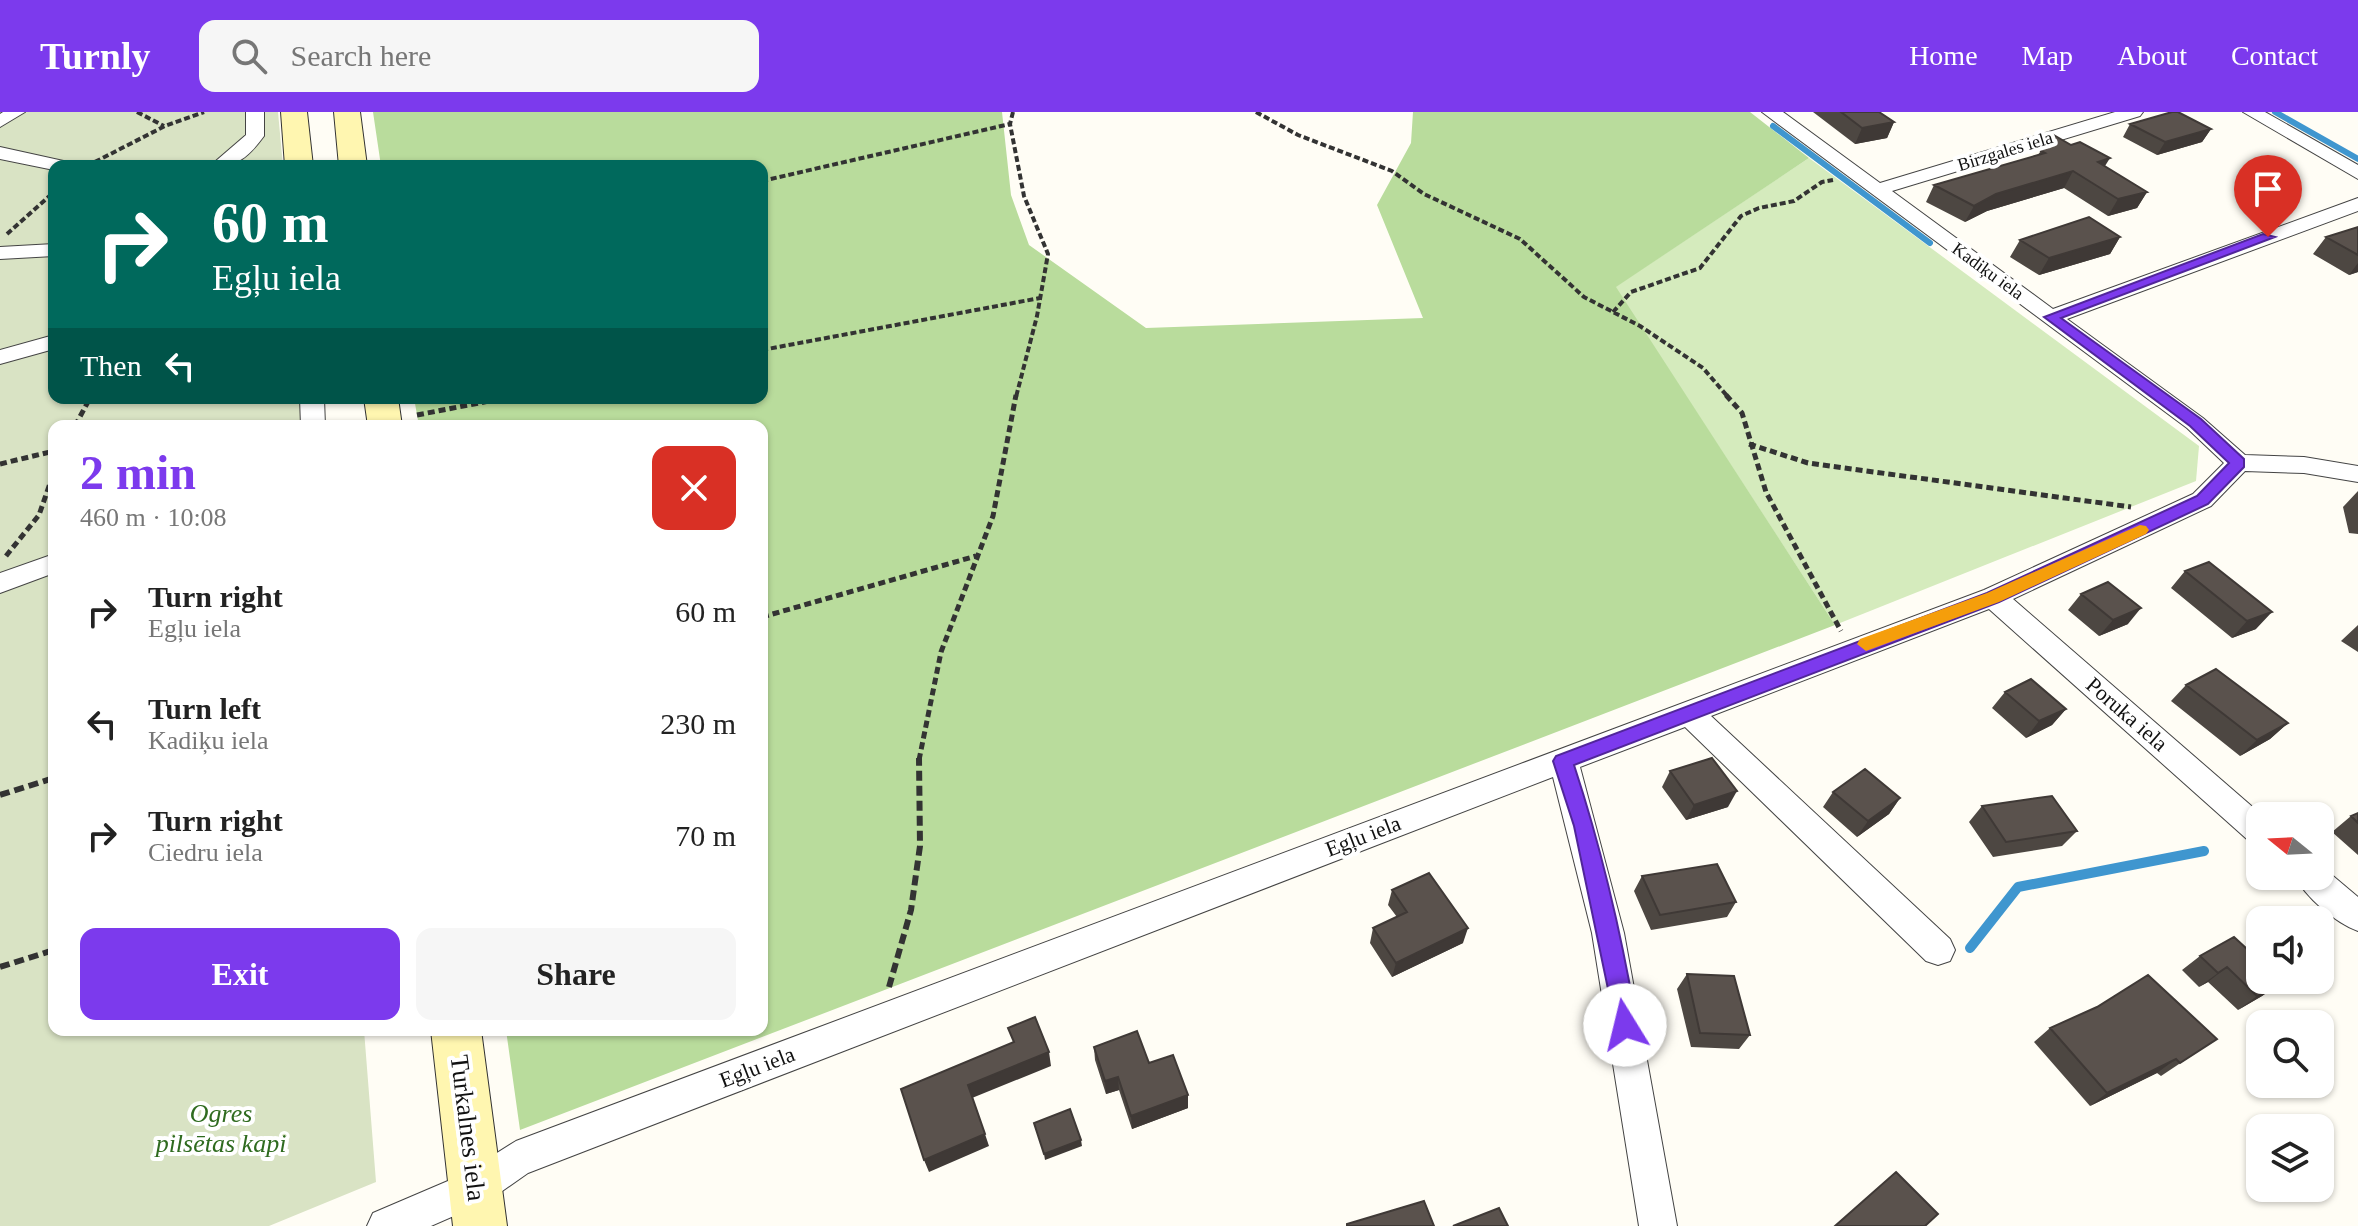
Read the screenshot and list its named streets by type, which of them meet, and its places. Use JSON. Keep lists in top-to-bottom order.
{
  "streets": {
    "main road": ["Turkalnes iela"],
    "street": [
      "Birzgales iela",
      "Kadiķu iela",
      "Poruka iela",
      "Egļu iela"
    ]
  },
  "crossings": [
    ["Birzgales iela", "Kadiķu iela"],
    ["Kadiķu iela", "Egļu iela"],
    ["Poruka iela", "Egļu iela"],
    ["Egļu iela", "Turkalnes iela"]
  ],
  "parks": ["Ogres pilsētas kapi"],
  "north": "left",
  "page": {
    "header": "Turnly",
    "search": "Search here",
    "nav": [
      "Home",
      "Map",
      "About",
      "Contact"
    ],
    "turn": ["60 m", "Egļu iela"],
    "then": "Then",
    "heading": ["2 min", "460 m · 10:08"],
    "list": [
      {
        "name": "Turn right",
        "note": "Egļu iela",
        "value": "60 m"
      },
      {
        "name": "Turn left",
        "note": "Kadiķu iela",
        "value": "230 m"
      },
      {
        "name": "Turn right",
        "note": "Ciedru iela",
        "value": "70 m"
      }
    ],
    "buttons": ["Exit", "Share"]
  }
}
